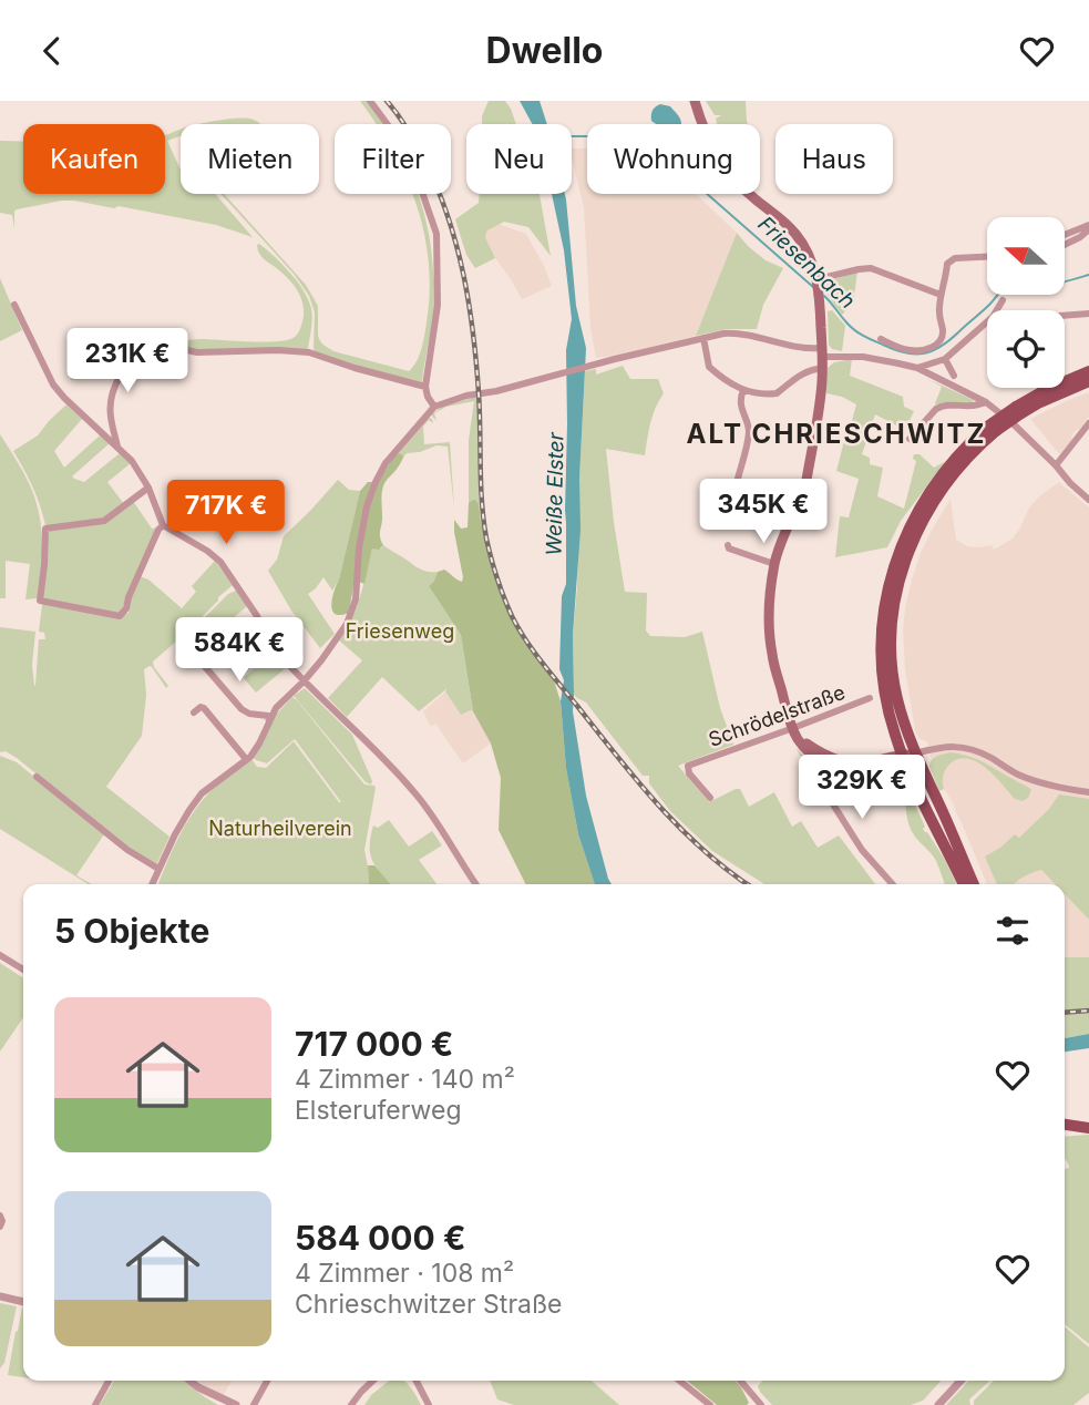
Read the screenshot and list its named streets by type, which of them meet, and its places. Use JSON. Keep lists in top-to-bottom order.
{
  "streets": {
    "street": ["Schrödelstraße"]
  },
  "districts": ["ALT CHRIESCHWITZ"],
  "water": ["Friesenbach", "Weiße Elster"],
  "parks": ["Friesenweg", "Naturheilverein"],
  "north": "left",
  "page": {
    "header": "Dwello",
    "chip": [
      "Kaufen",
      "Mieten",
      "Filter",
      "Neu",
      "Wohnung",
      "Haus"
    ],
    "price": [
      "231K €",
      "345K €",
      "717K €",
      "584K €",
      "329K €"
    ],
    "heading": "5 Objekte",
    "list": [
      {
        "name": "717 000 €",
        "note": "4 Zimmer · 140 m² · Elsteruferweg"
      },
      {
        "name": "584 000 €",
        "note": "4 Zimmer · 108 m² · Chrieschwitzer Straße"
      }
    ]
  }
}
